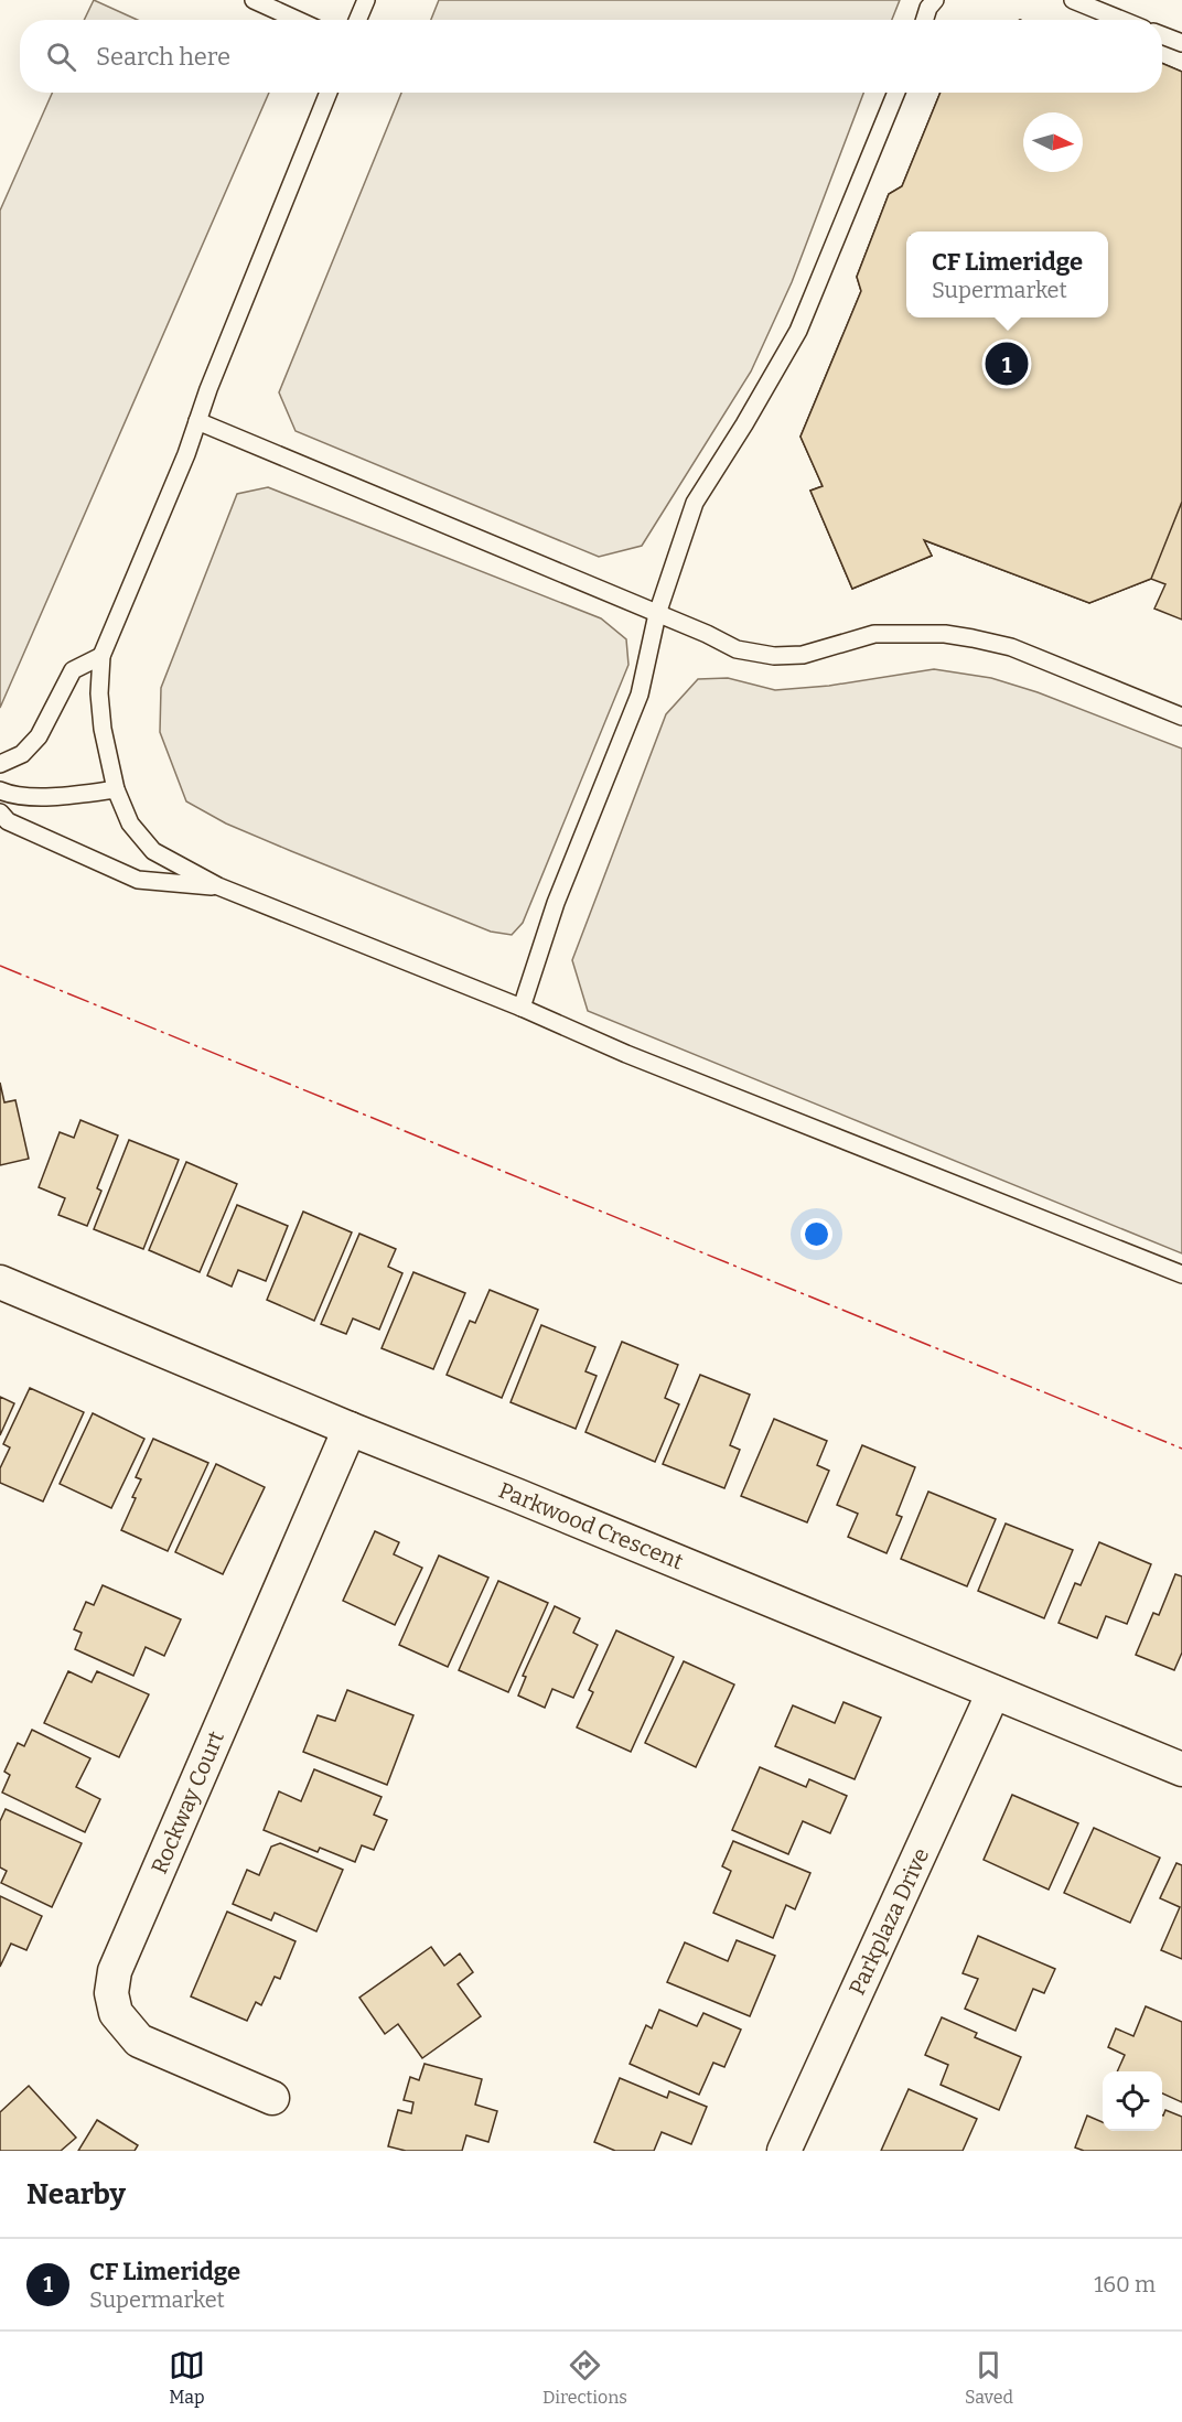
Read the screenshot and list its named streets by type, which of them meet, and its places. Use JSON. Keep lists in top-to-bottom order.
{
  "streets": {
    "street": ["Parkwood Crescent", "Rockway Court", "Parkplaza Drive"]
  },
  "crossings": [
    ["Parkwood Crescent", "Rockway Court"],
    ["Parkwood Crescent", "Parkplaza Drive"]
  ],
  "north": "right",
  "page": {
    "search": "Search here",
    "popup": ["CF Limeridge", "Supermarket"],
    "pins": "1",
    "heading": "Nearby",
    "list": [
      {
        "mark": "1",
        "name": "CF Limeridge",
        "note": "Supermarket",
        "value": "160 m"
      }
    ],
    "nav": ["Map", "Directions", "Saved"]
  }
}
